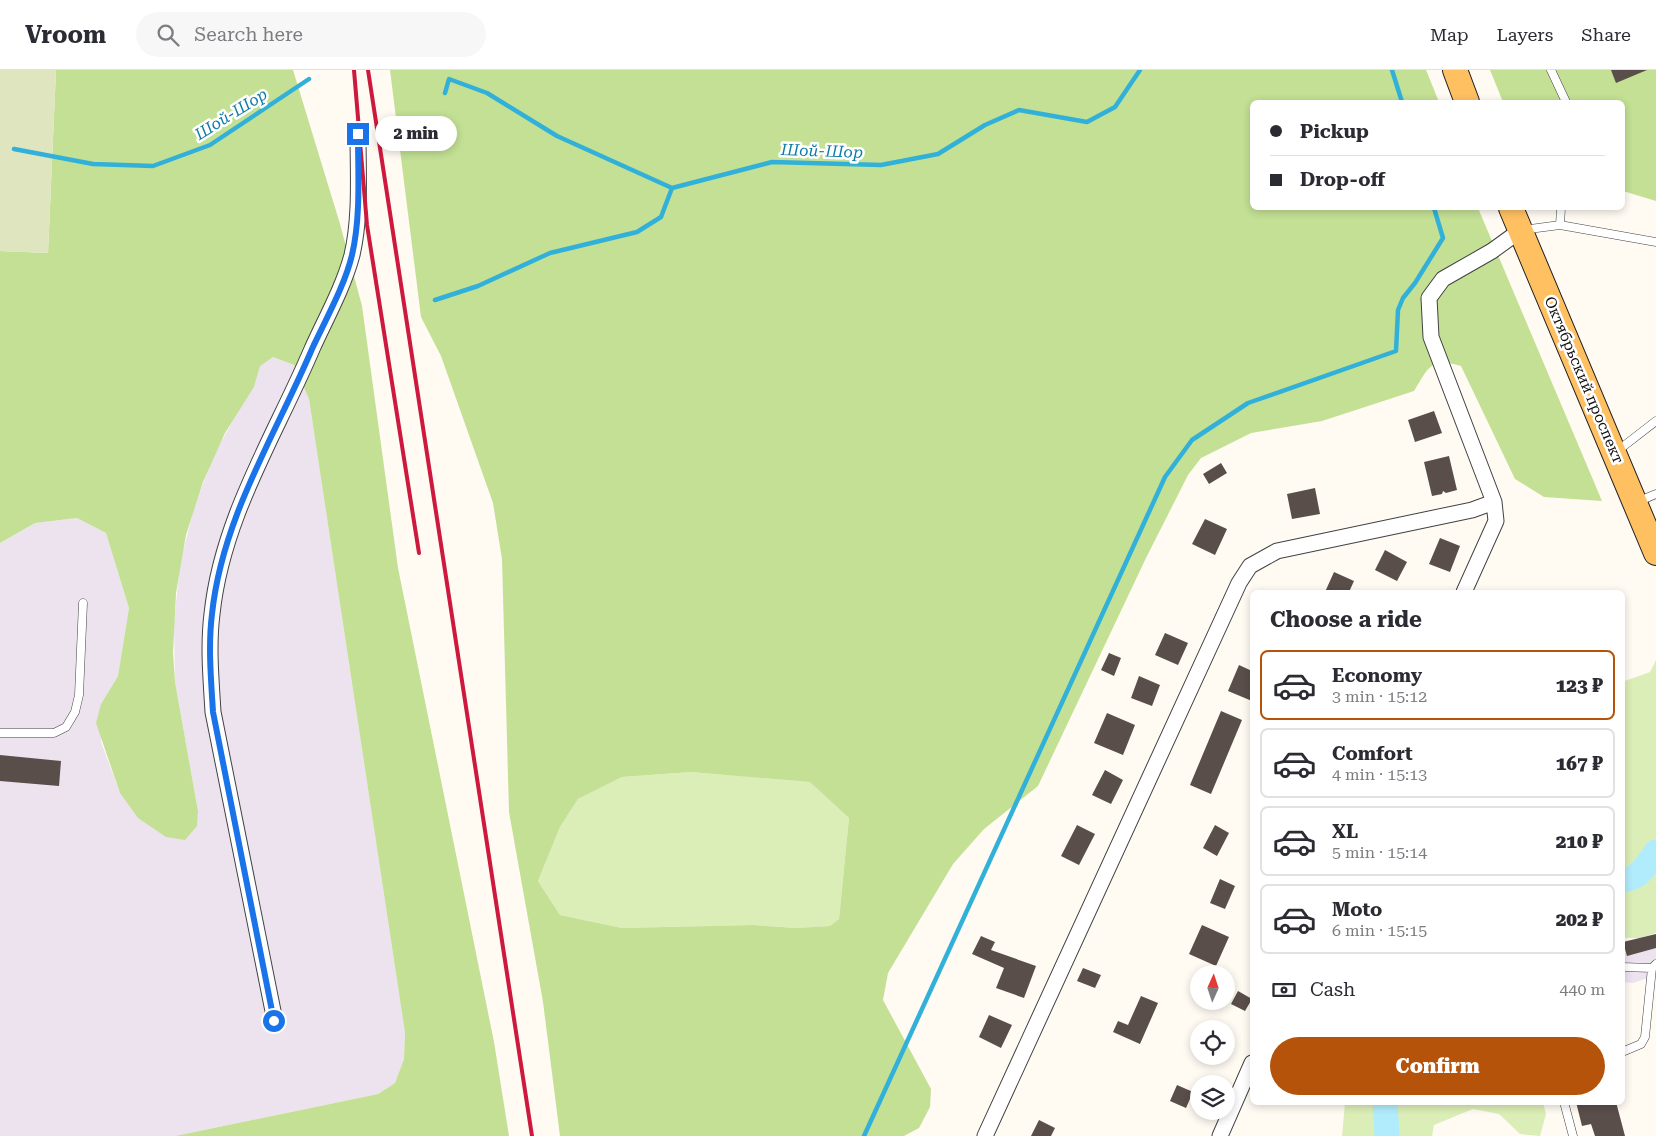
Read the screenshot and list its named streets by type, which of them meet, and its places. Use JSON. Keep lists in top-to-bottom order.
{
  "streets": {
    "main road": ["Октябрьский проспект"]
  },
  "water": ["Шой-Шор"],
  "north": "top",
  "page": {
    "header": "Vroom",
    "search": "Search here",
    "nav": ["Map", "Layers", "Share"],
    "banner": ["Pickup", "Drop-off"],
    "bubble": "2 min",
    "heading": "Choose a ride",
    "list": [
      {
        "name": "Economy",
        "note": "3 min · 15:12",
        "value": "123 ₽"
      },
      {
        "name": "Comfort",
        "note": "4 min · 15:13",
        "value": "167 ₽"
      },
      {
        "name": "XL",
        "note": "5 min · 15:14",
        "value": "210 ₽"
      },
      {
        "name": "Moto",
        "note": "6 min · 15:15",
        "value": "202 ₽"
      }
    ],
    "pay": ["Cash", "440 m"],
    "buttons": "Confirm"
  }
}
